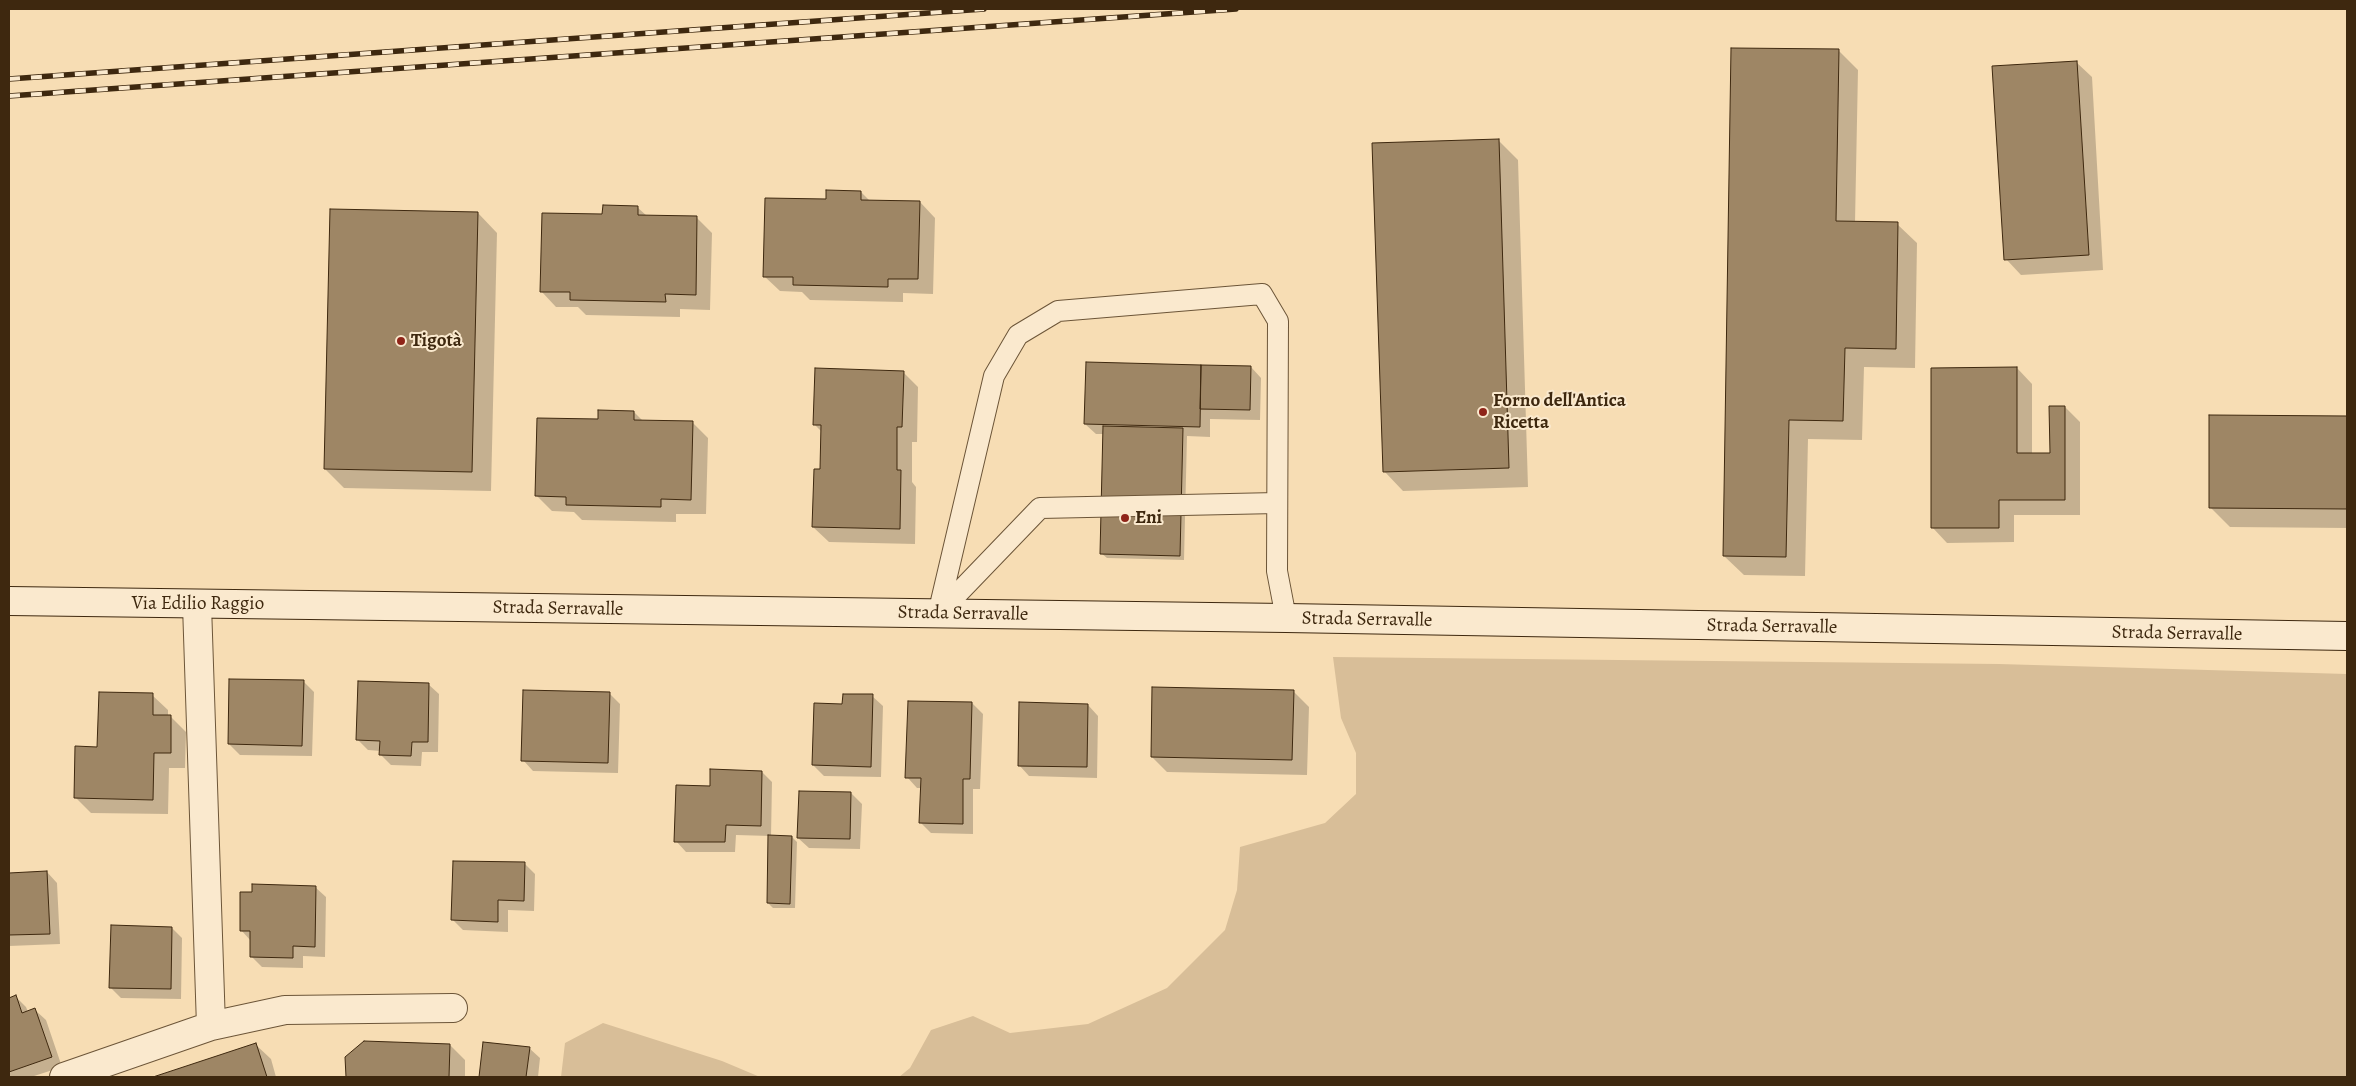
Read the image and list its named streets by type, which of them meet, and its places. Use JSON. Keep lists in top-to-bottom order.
{
  "streets": {
    "main road": ["Via Edilio Raggio", "Strada Serravalle"]
  },
  "crossings": [
    ["Via Edilio Raggio", "Strada Serravalle"]
  ],
  "places": ["Tigotà", "Forno dell'Antica Ricetta", "Eni"]
}
